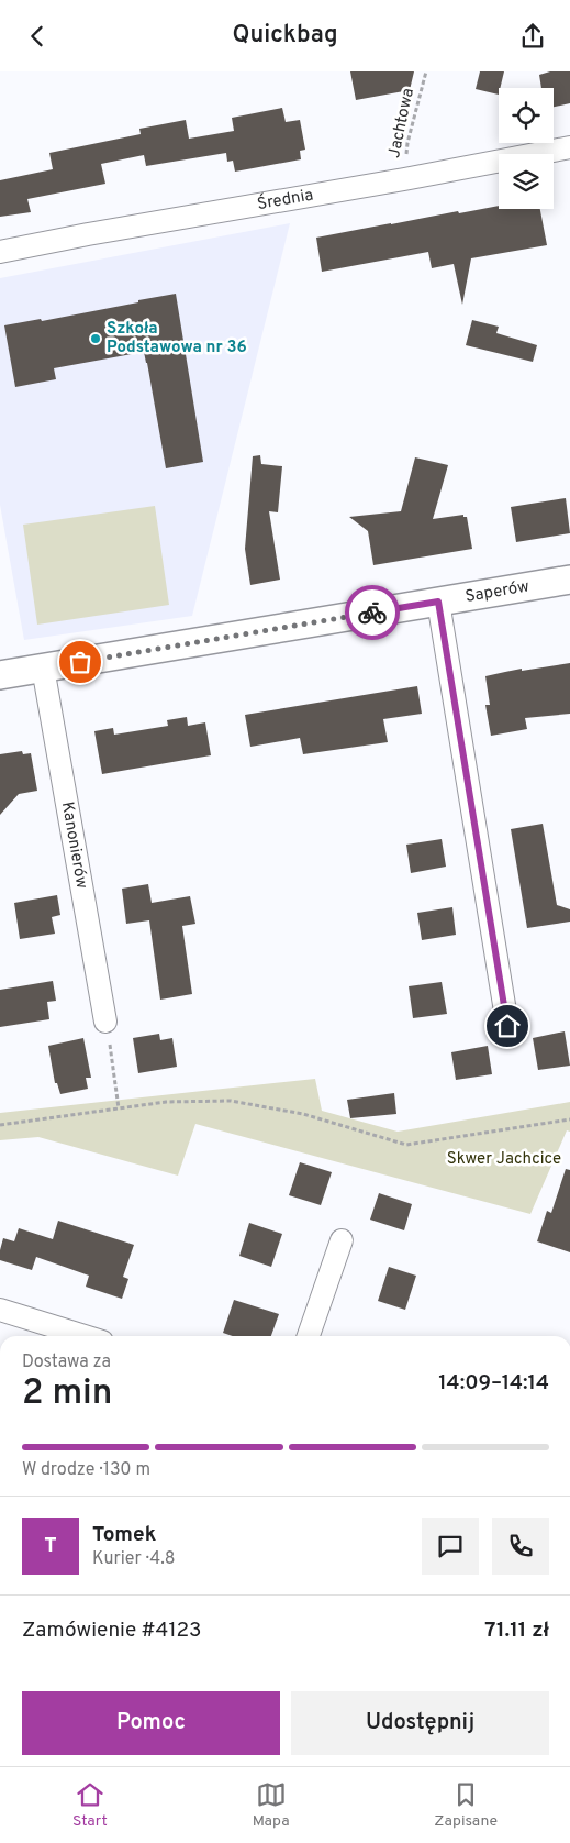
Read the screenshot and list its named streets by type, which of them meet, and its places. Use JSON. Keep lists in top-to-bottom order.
{
  "streets": {
    "street": ["Średnia", "Saperów", "Kanonierów"],
    "path": ["Jachtowa"]
  },
  "crossings": [
    ["Jachtowa", "Średnia"],
    ["Saperów", "Kanonierów"]
  ],
  "parks": ["Skwer Jachcice"],
  "places": ["Szkoła Podstawowa nr 36"],
  "page": {
    "header": "Quickbag",
    "heading": ["2 min", "Dostawa za", "14:09–14:14"],
    "panel": [
      "Tomek",
      "Kurier · 4.8",
      "Zamówienie #4123",
      "71.11 zł"
    ],
    "bar": "W drodze · 130 m",
    "round": "T",
    "buttons": ["Pomoc", "Udostępnij"],
    "tabs": ["Start", "Mapa", "Zapisane"]
  }
}
